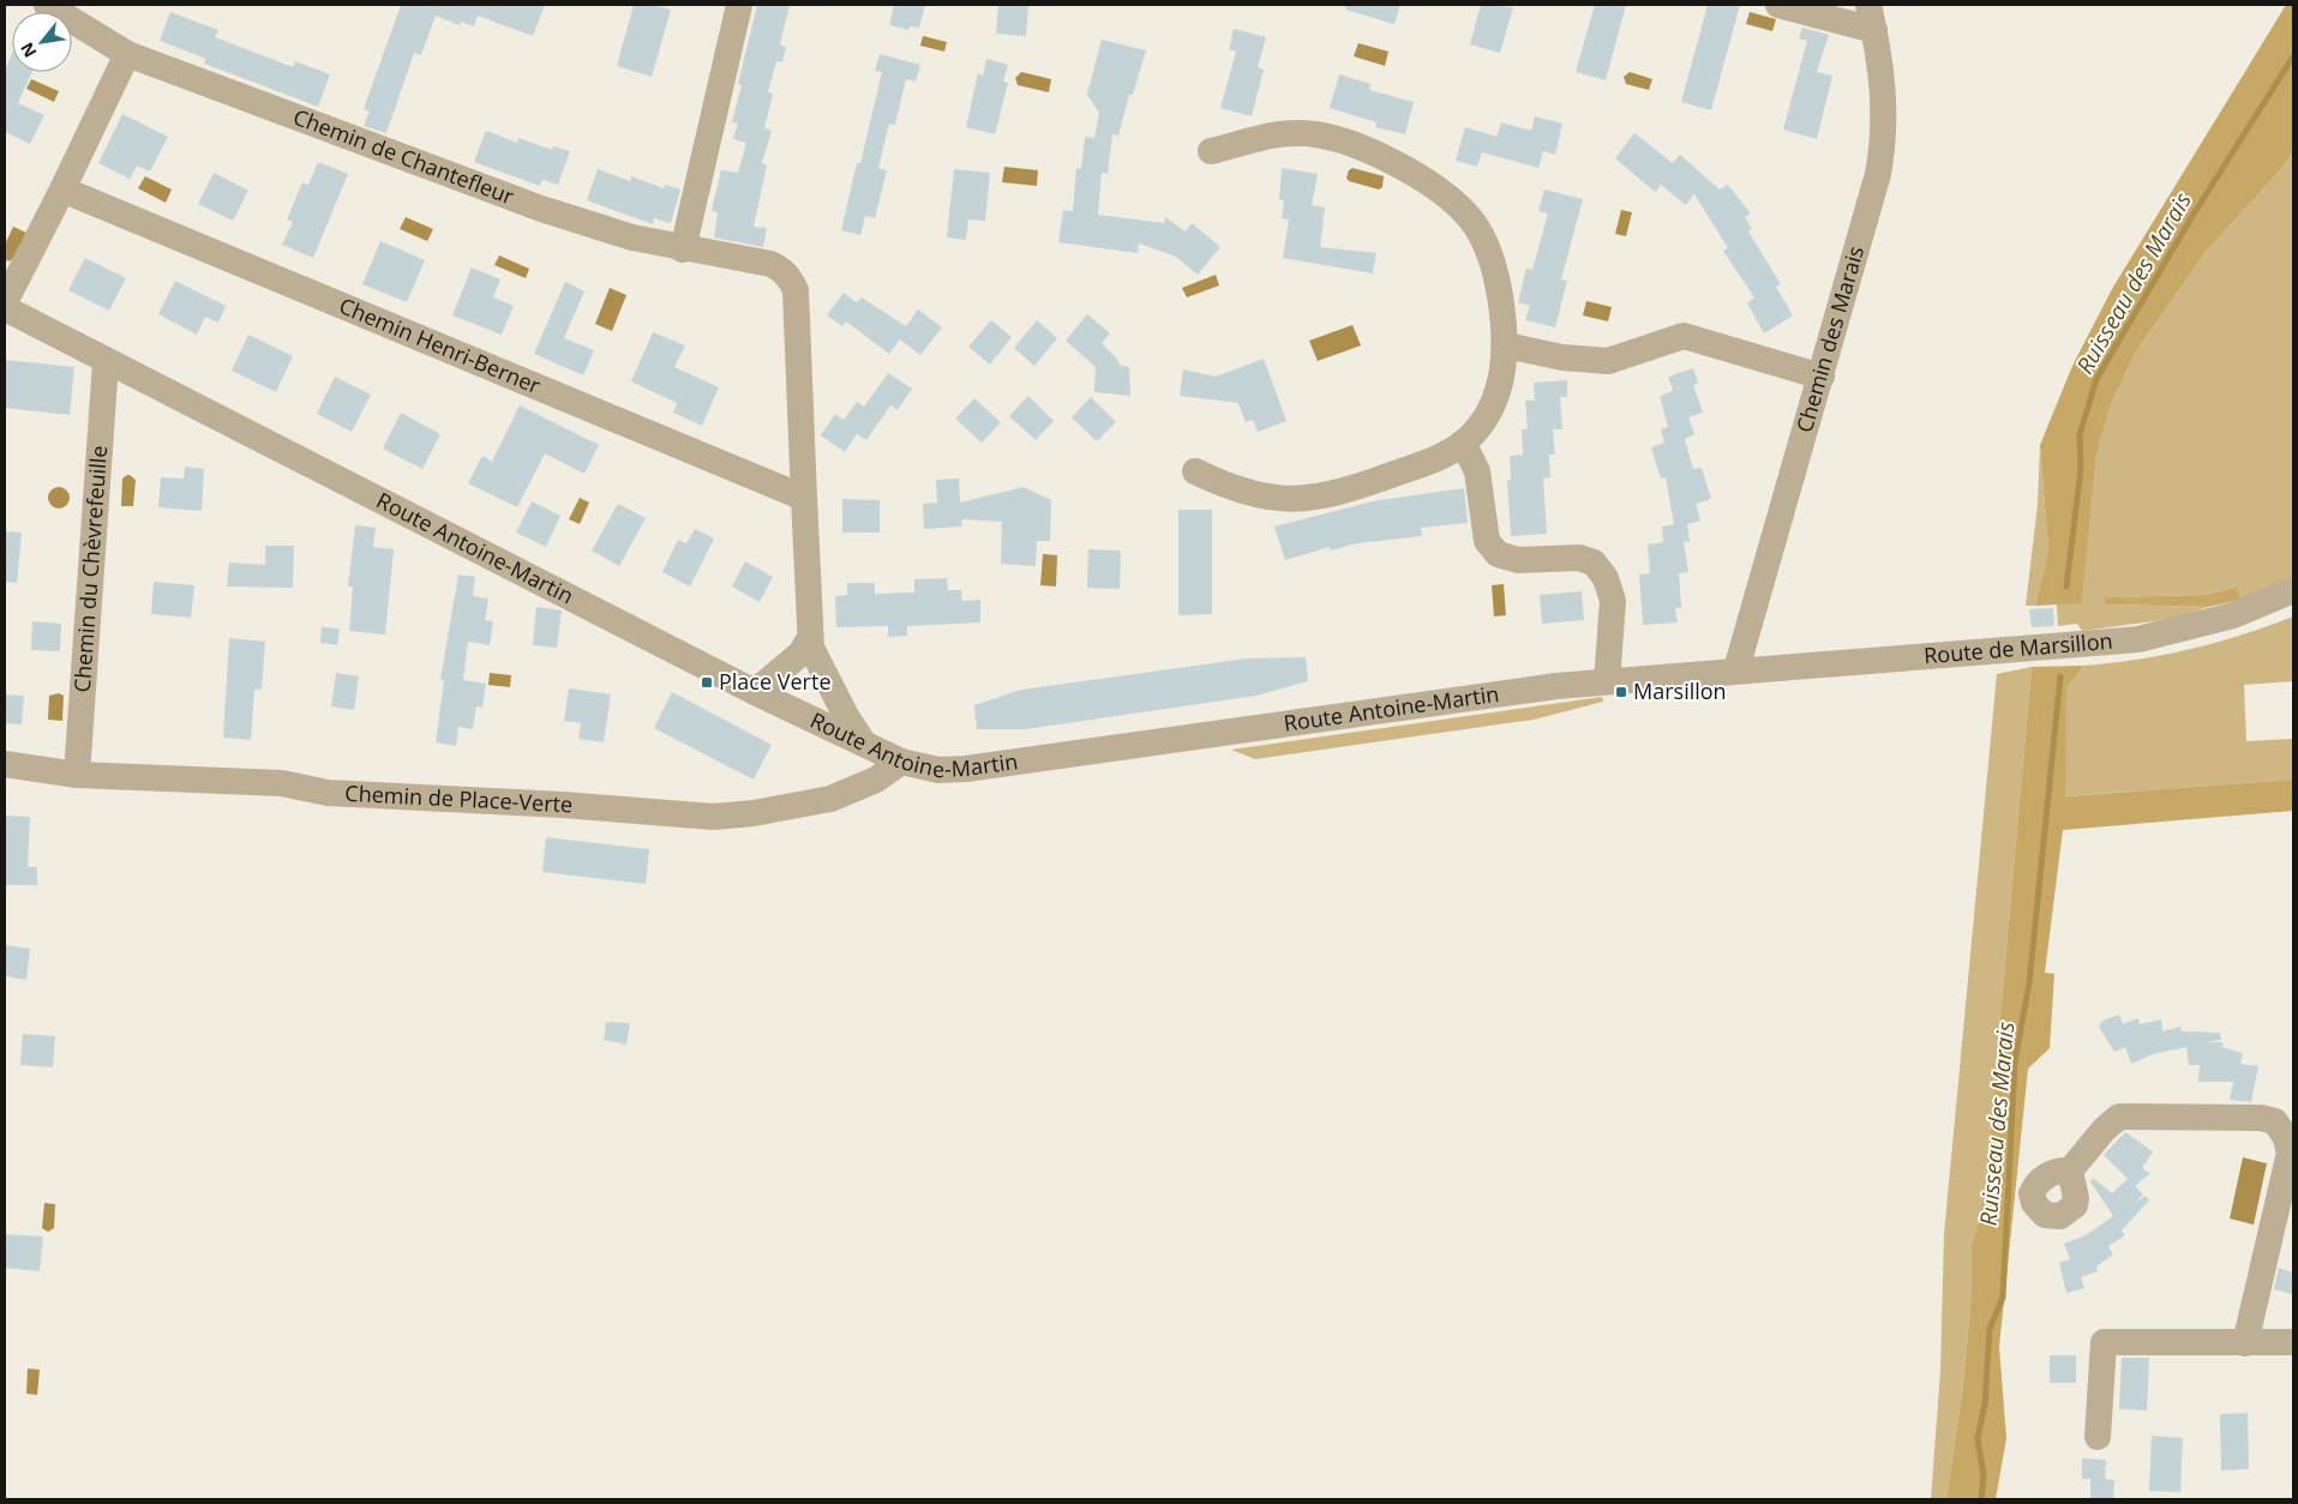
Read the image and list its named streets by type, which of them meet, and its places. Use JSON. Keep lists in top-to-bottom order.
{
  "streets": {
    "street": [
      "Chemin de Chantefleur",
      "Chemin des Marais",
      "Chemin Henri-Berner",
      "Route Antoine-Martin",
      "Chemin du Chèvrefeuille",
      "Route de Marsillon",
      "Chemin de Place-Verte"
    ]
  },
  "crossings": [
    ["Chemin de Chantefleur", "Chemin Henri-Berner"],
    ["Chemin des Marais", "Route Antoine-Martin"],
    ["Chemin des Marais", "Route de Marsillon"],
    ["Route Antoine-Martin", "Chemin du Chèvrefeuille"],
    ["Route Antoine-Martin", "Route de Marsillon"],
    ["Route Antoine-Martin", "Chemin de Place-Verte"],
    ["Chemin du Chèvrefeuille", "Chemin de Place-Verte"]
  ],
  "water": ["Ruisseau des Marais"],
  "places": {
    "transit": ["Place Verte", "Marsillon"]
  },
  "north": "bottom left"
}
